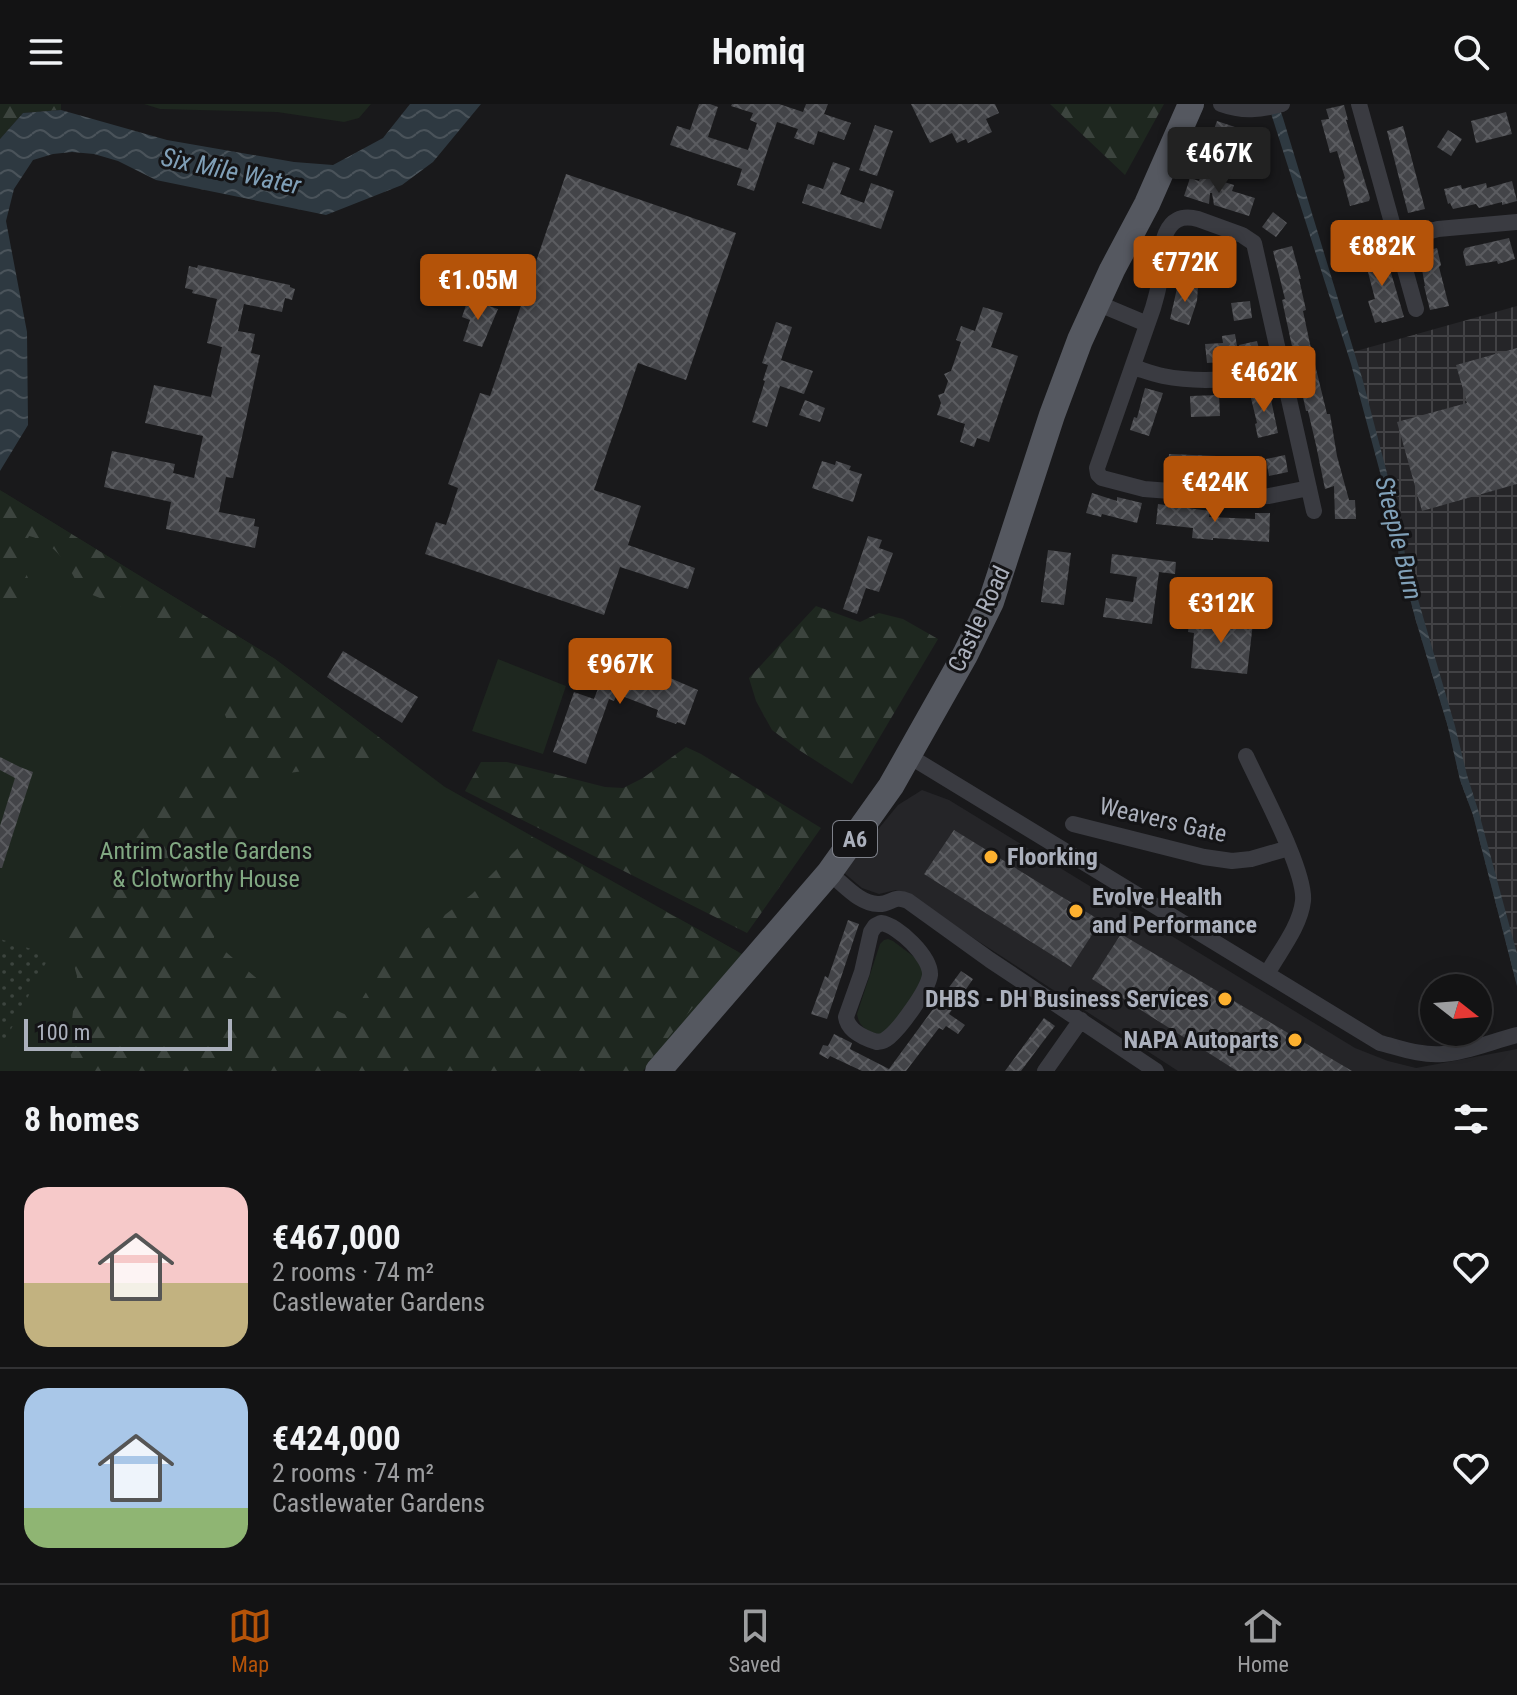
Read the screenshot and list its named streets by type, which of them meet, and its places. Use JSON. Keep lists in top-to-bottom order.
{
  "streets": {
    "main road": ["Castle Road", "A6"],
    "street": ["Weavers Gate"]
  },
  "water": ["Six Mile Water", "Steeple Burn"],
  "parks": ["Antrim Castle Gardens & Clotworthy House"],
  "places": [
    "Floorking",
    "Evolve Health and Performance",
    "DHBS - DH Business Services",
    "NAPA Autoparts"
  ],
  "scale_bar": "100 m",
  "north": "right",
  "page": {
    "header": "Homiq",
    "price": [
      "€467K",
      "€882K",
      "€772K",
      "€1.05M",
      "€462K",
      "€424K",
      "€312K",
      "€967K"
    ],
    "scale": "100 m",
    "heading": "8 homes",
    "list": [
      {
        "name": "€467,000",
        "note": "2 rooms · 74 m² · Castlewater Gardens"
      },
      {
        "name": "€424,000",
        "note": "2 rooms · 74 m² · Castlewater Gardens"
      }
    ],
    "tabs": ["Map", "Saved", "Home"]
  }
}
